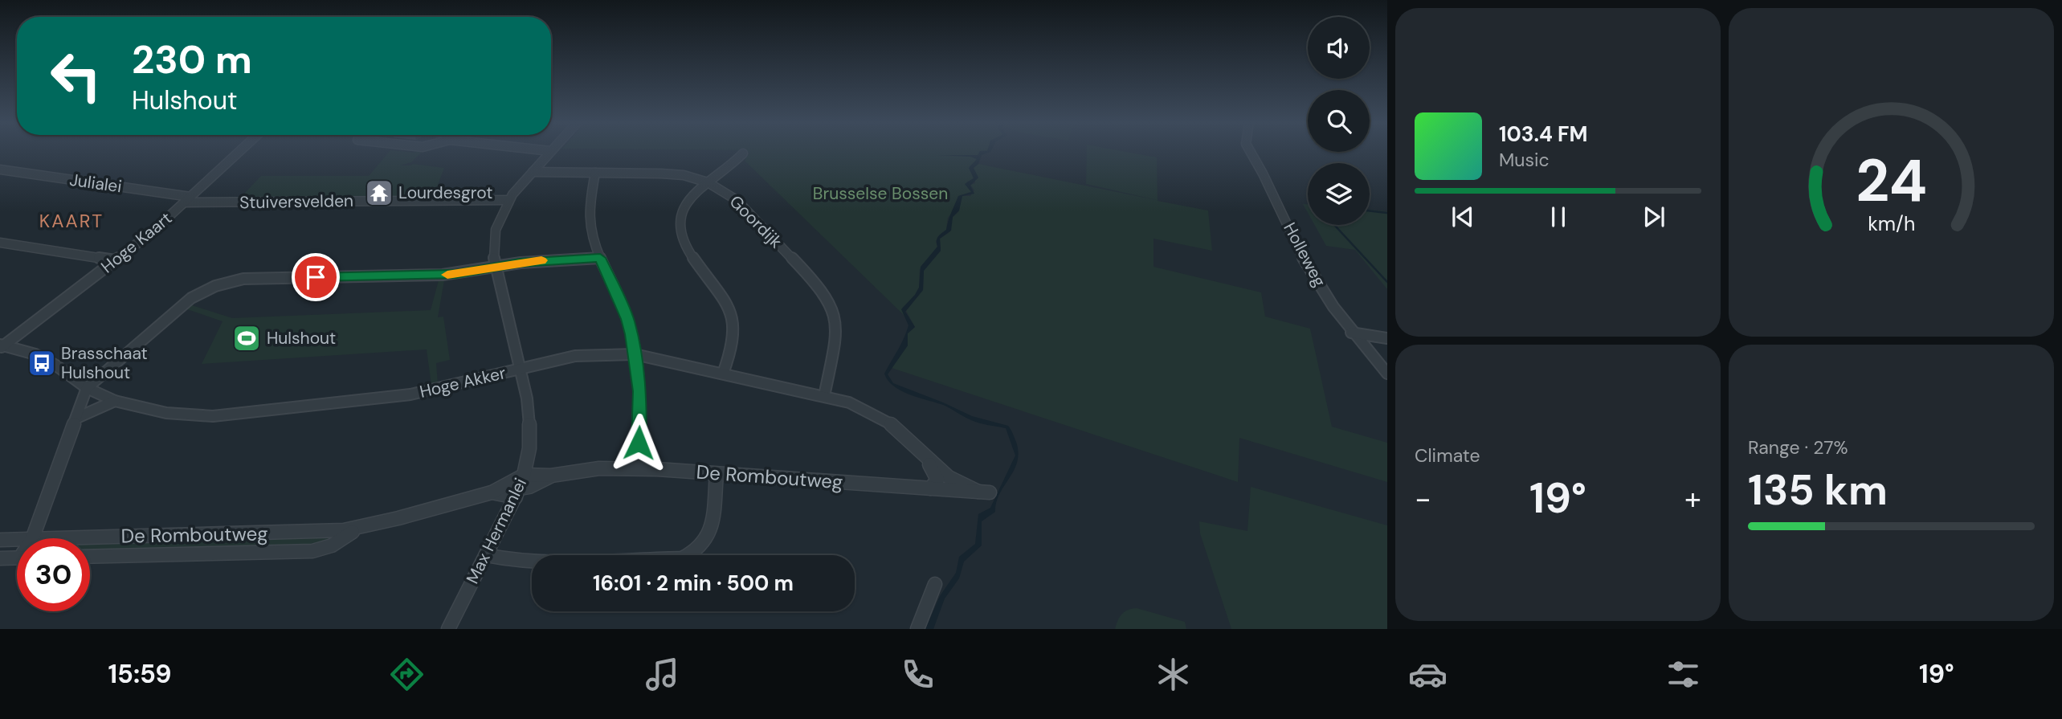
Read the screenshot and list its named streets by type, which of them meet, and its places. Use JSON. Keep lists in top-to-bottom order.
{
  "streets": {
    "street": [
      "Julialei",
      "Stuiversvelden",
      "Goordijk",
      "Hoge Kaart",
      "Holleweg",
      "Hoge Akker",
      "De Romboutweg",
      "Max Hermanlei"
    ]
  },
  "crossings": [
    ["Julialei", "Stuiversvelden"],
    ["Julialei", "Hoge Kaart"],
    ["Stuiversvelden", "Hoge Kaart"],
    ["Stuiversvelden", "Max Hermanlei"],
    ["Goordijk", "Hoge Akker"],
    ["Goordijk", "Max Hermanlei"],
    ["Hoge Kaart", "Hoge Akker"],
    ["Hoge Akker", "De Romboutweg"],
    ["Hoge Akker", "Max Hermanlei"],
    ["De Romboutweg", "Max Hermanlei"]
  ],
  "districts": ["KAART"],
  "parks": ["Brusselse Bossen"],
  "places": {
    "temple": ["Lourdesgrot"],
    "sports": ["Hulshout"],
    "bus stop": ["Brasschaat Hulshout"]
  },
  "page": {
    "turn": ["230 m", "Hulshout"],
    "song": ["103.4 FM", "Music"],
    "tile": [
      "Climate",
      ["Range · 27%", "135 km"]
    ],
    "heat": ["−", "19°", "+"],
    "limit": "30",
    "trip": "16:01 · 2 min · 500 m",
    "tabs": ["15:59", "19°"],
    "gauge": ["24", "km/h"]
  }
}
